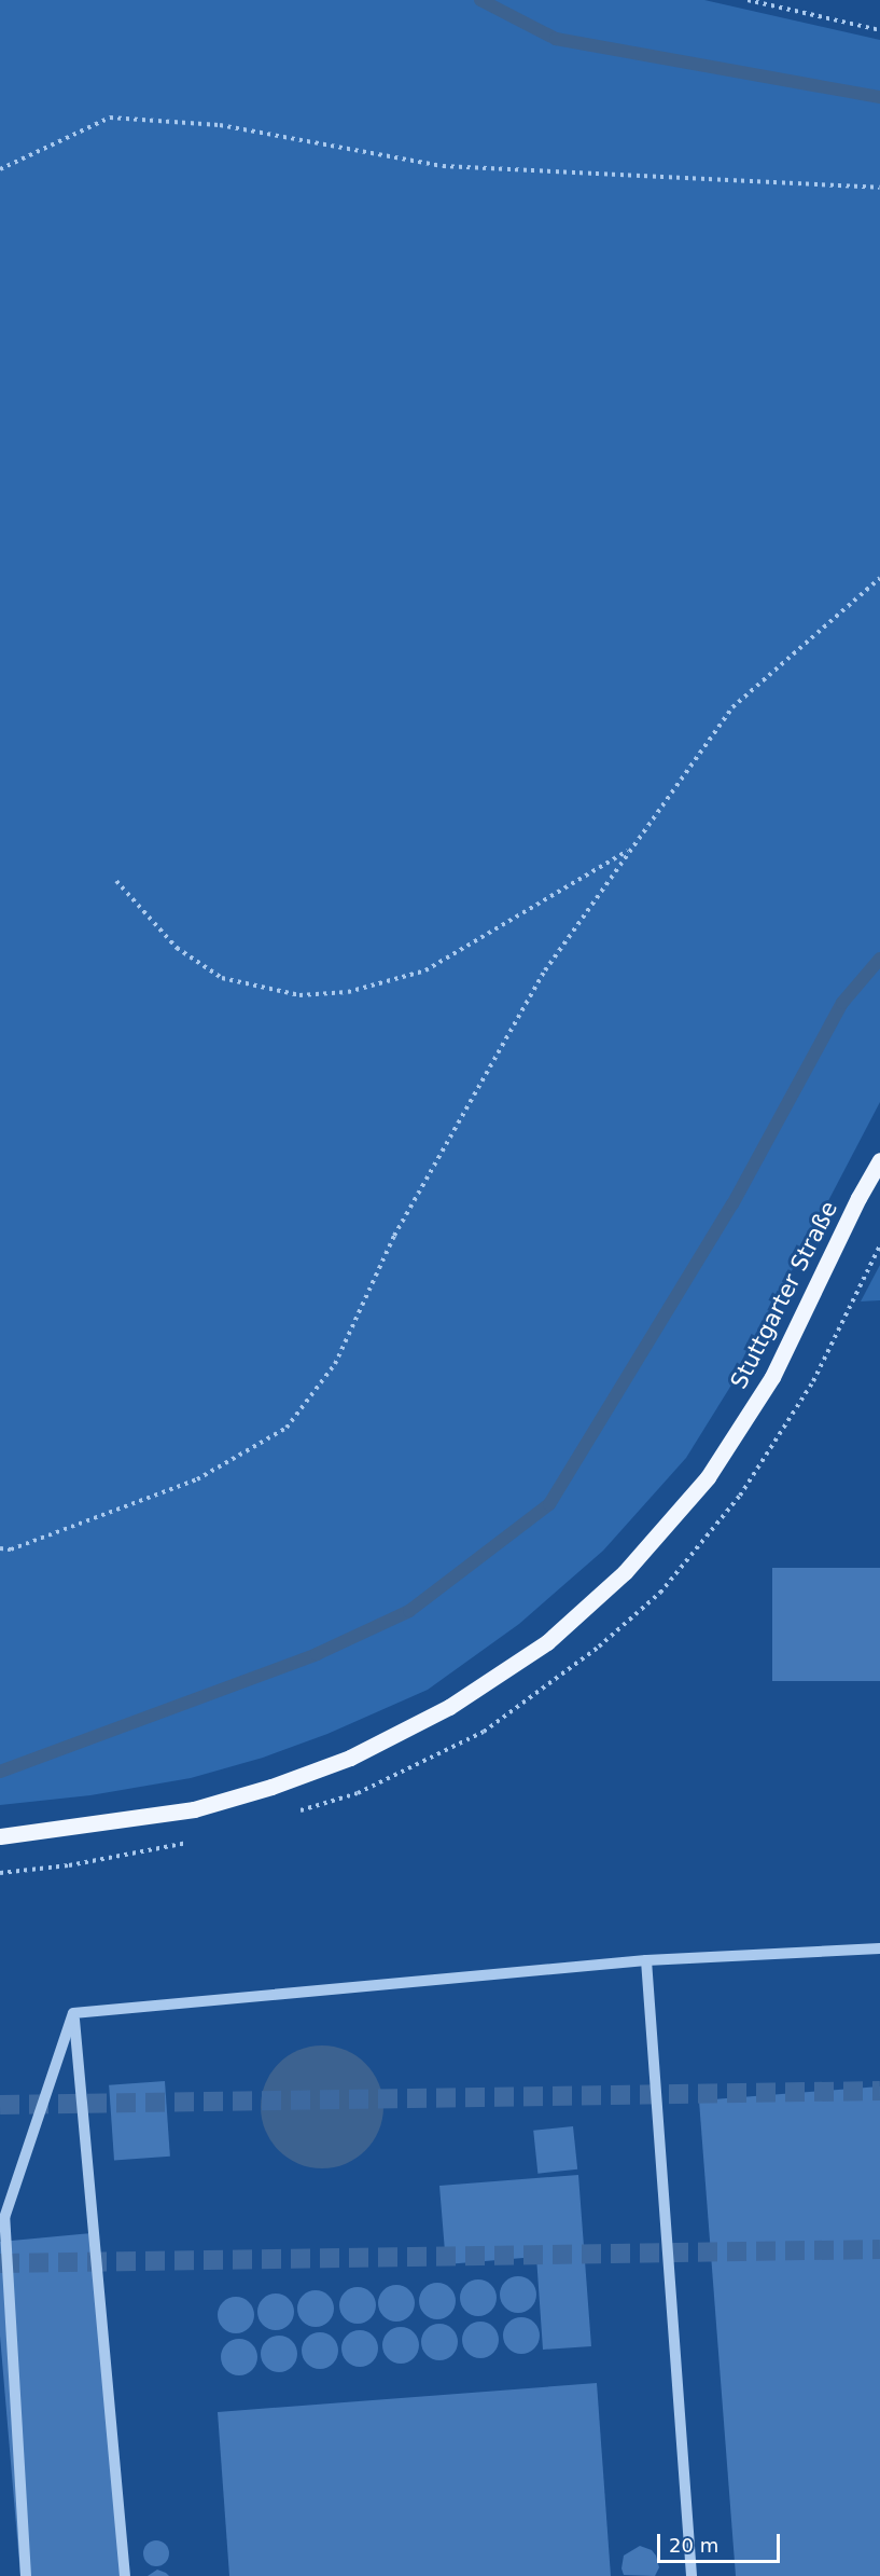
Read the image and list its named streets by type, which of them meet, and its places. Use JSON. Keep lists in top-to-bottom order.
{
  "streets": {
    "main road": ["Stuttgarter Straße"]
  },
  "scale_bar": "20 m"
}
